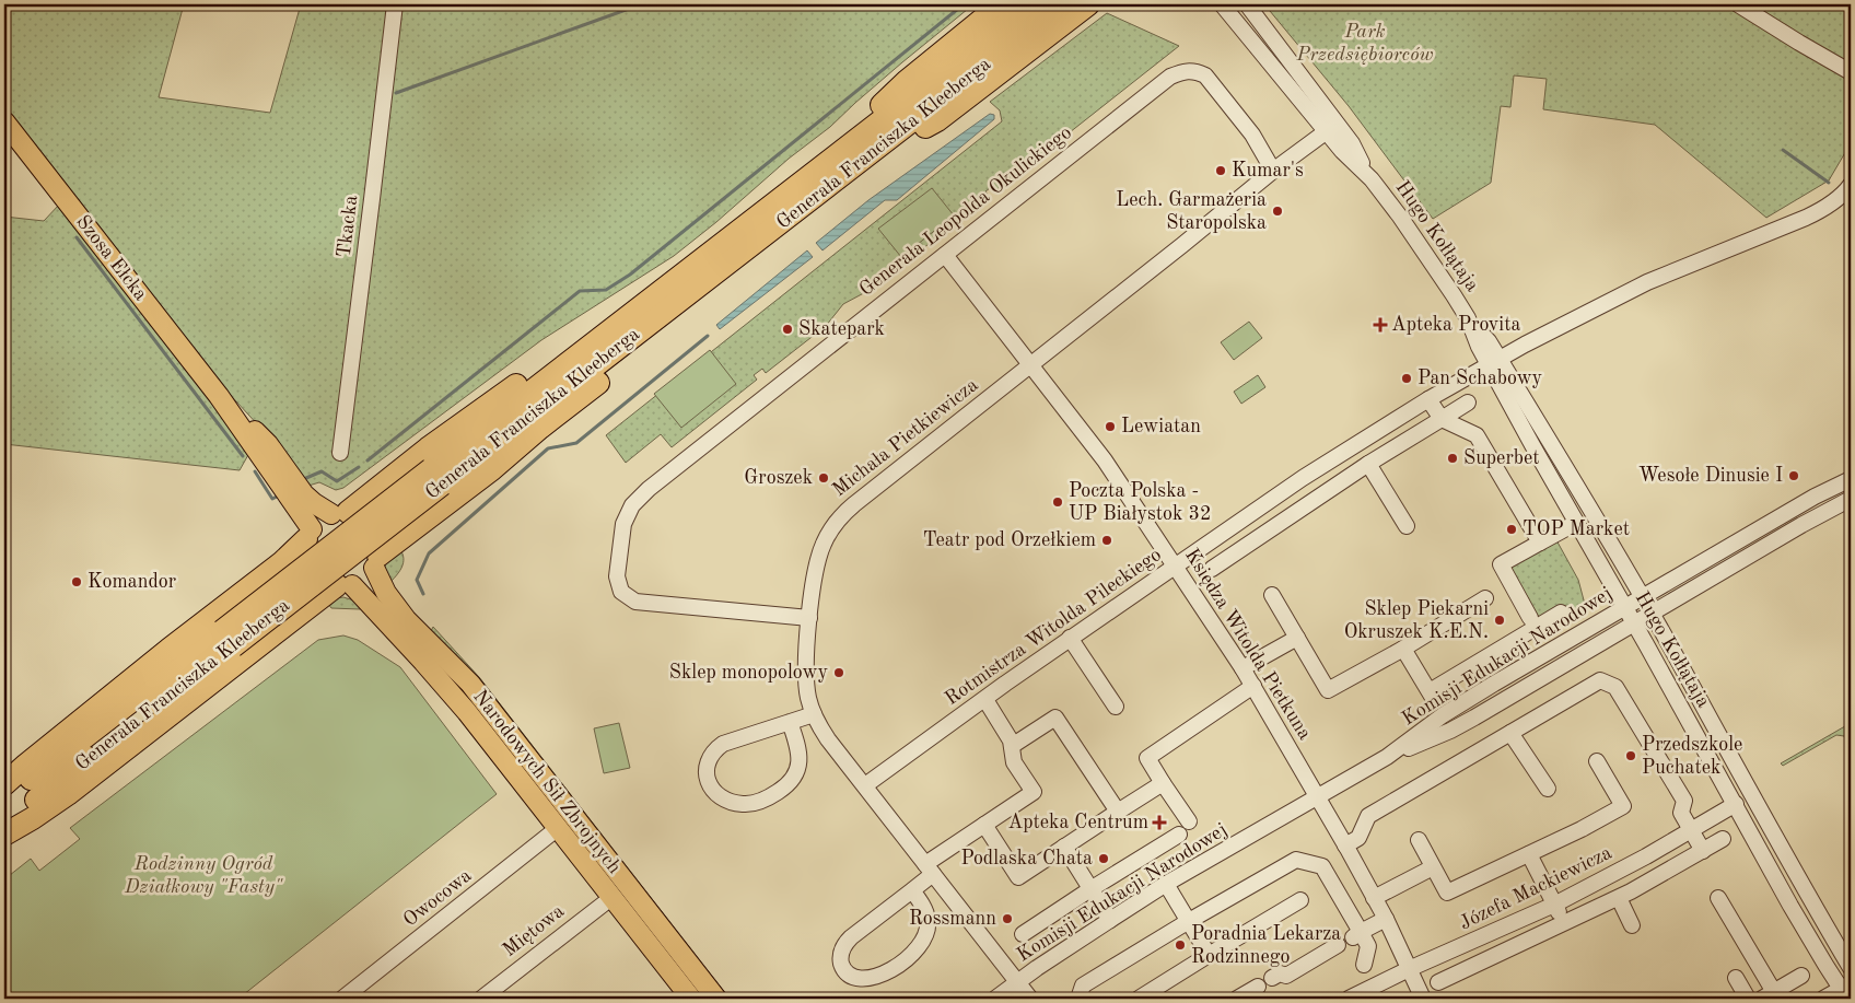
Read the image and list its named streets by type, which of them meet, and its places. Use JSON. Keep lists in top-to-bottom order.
{
  "streets": {
    "highway": ["Generała Franciszka Kleeberga"],
    "main road": ["Szosa Ełcka", "Narodowych Sił Zbrojnych"],
    "street": [
      "Generała Leopolda Okulickiego",
      "Tkacka",
      "Hugo Kołłątaja",
      "Michała Pietkiewicza",
      "Rotmistrza Witolda Pileckiego",
      "Księdza Witolda Pietkuna",
      "Komisji Edukacji Narodowej",
      "Józefa Mackiewicza",
      "Owocowa",
      "Miętowa"
    ]
  },
  "crossings": [
    ["Generała Leopolda Okulickiego", "Michała Pietkiewicza"],
    ["Generała Leopolda Okulickiego", "Księdza Witolda Pietkuna"],
    ["Hugo Kołłątaja", "Michała Pietkiewicza"],
    ["Hugo Kołłątaja", "Rotmistrza Witolda Pileckiego"],
    ["Hugo Kołłątaja", "Komisji Edukacji Narodowej"],
    ["Hugo Kołłątaja", "Józefa Mackiewicza"],
    ["Szosa Ełcka", "Narodowych Sił Zbrojnych"],
    ["Michała Pietkiewicza", "Rotmistrza Witolda Pileckiego"],
    ["Michała Pietkiewicza", "Księdza Witolda Pietkuna"],
    ["Michała Pietkiewicza", "Komisji Edukacji Narodowej"],
    ["Rotmistrza Witolda Pileckiego", "Księdza Witolda Pietkuna"],
    ["Księdza Witolda Pietkuna", "Komisji Edukacji Narodowej"],
    ["Księdza Witolda Pietkuna", "Józefa Mackiewicza"],
    ["Narodowych Sił Zbrojnych", "Owocowa"],
    ["Narodowych Sił Zbrojnych", "Miętowa"]
  ],
  "parks": ["Park Przedsiębiorców", "Rodzinny Ogród Działkowy \"Fasty\""],
  "places": {
    "other": [
      "Kumar's",
      "Lech. Garmażeria Staropolska",
      "Skatepark",
      "Pan Schabowy",
      "Lewiatan",
      "Superbet",
      "Wesołe Dinusie I",
      "Groszek",
      "Poczta Polska - UP Białystok 32",
      "TOP Market",
      "Teatr pod Orzełkiem",
      "Komandor",
      "Sklep Piekarni Okruszek K.E.N.",
      "Sklep monopolowy",
      "Przedszkole Puchatek",
      "Podlaska Chata",
      "Rossmann",
      "Poradnia Lekarza Rodzinnego"
    ],
    "health": ["Apteka Provita", "Apteka Centrum"]
  }
}
